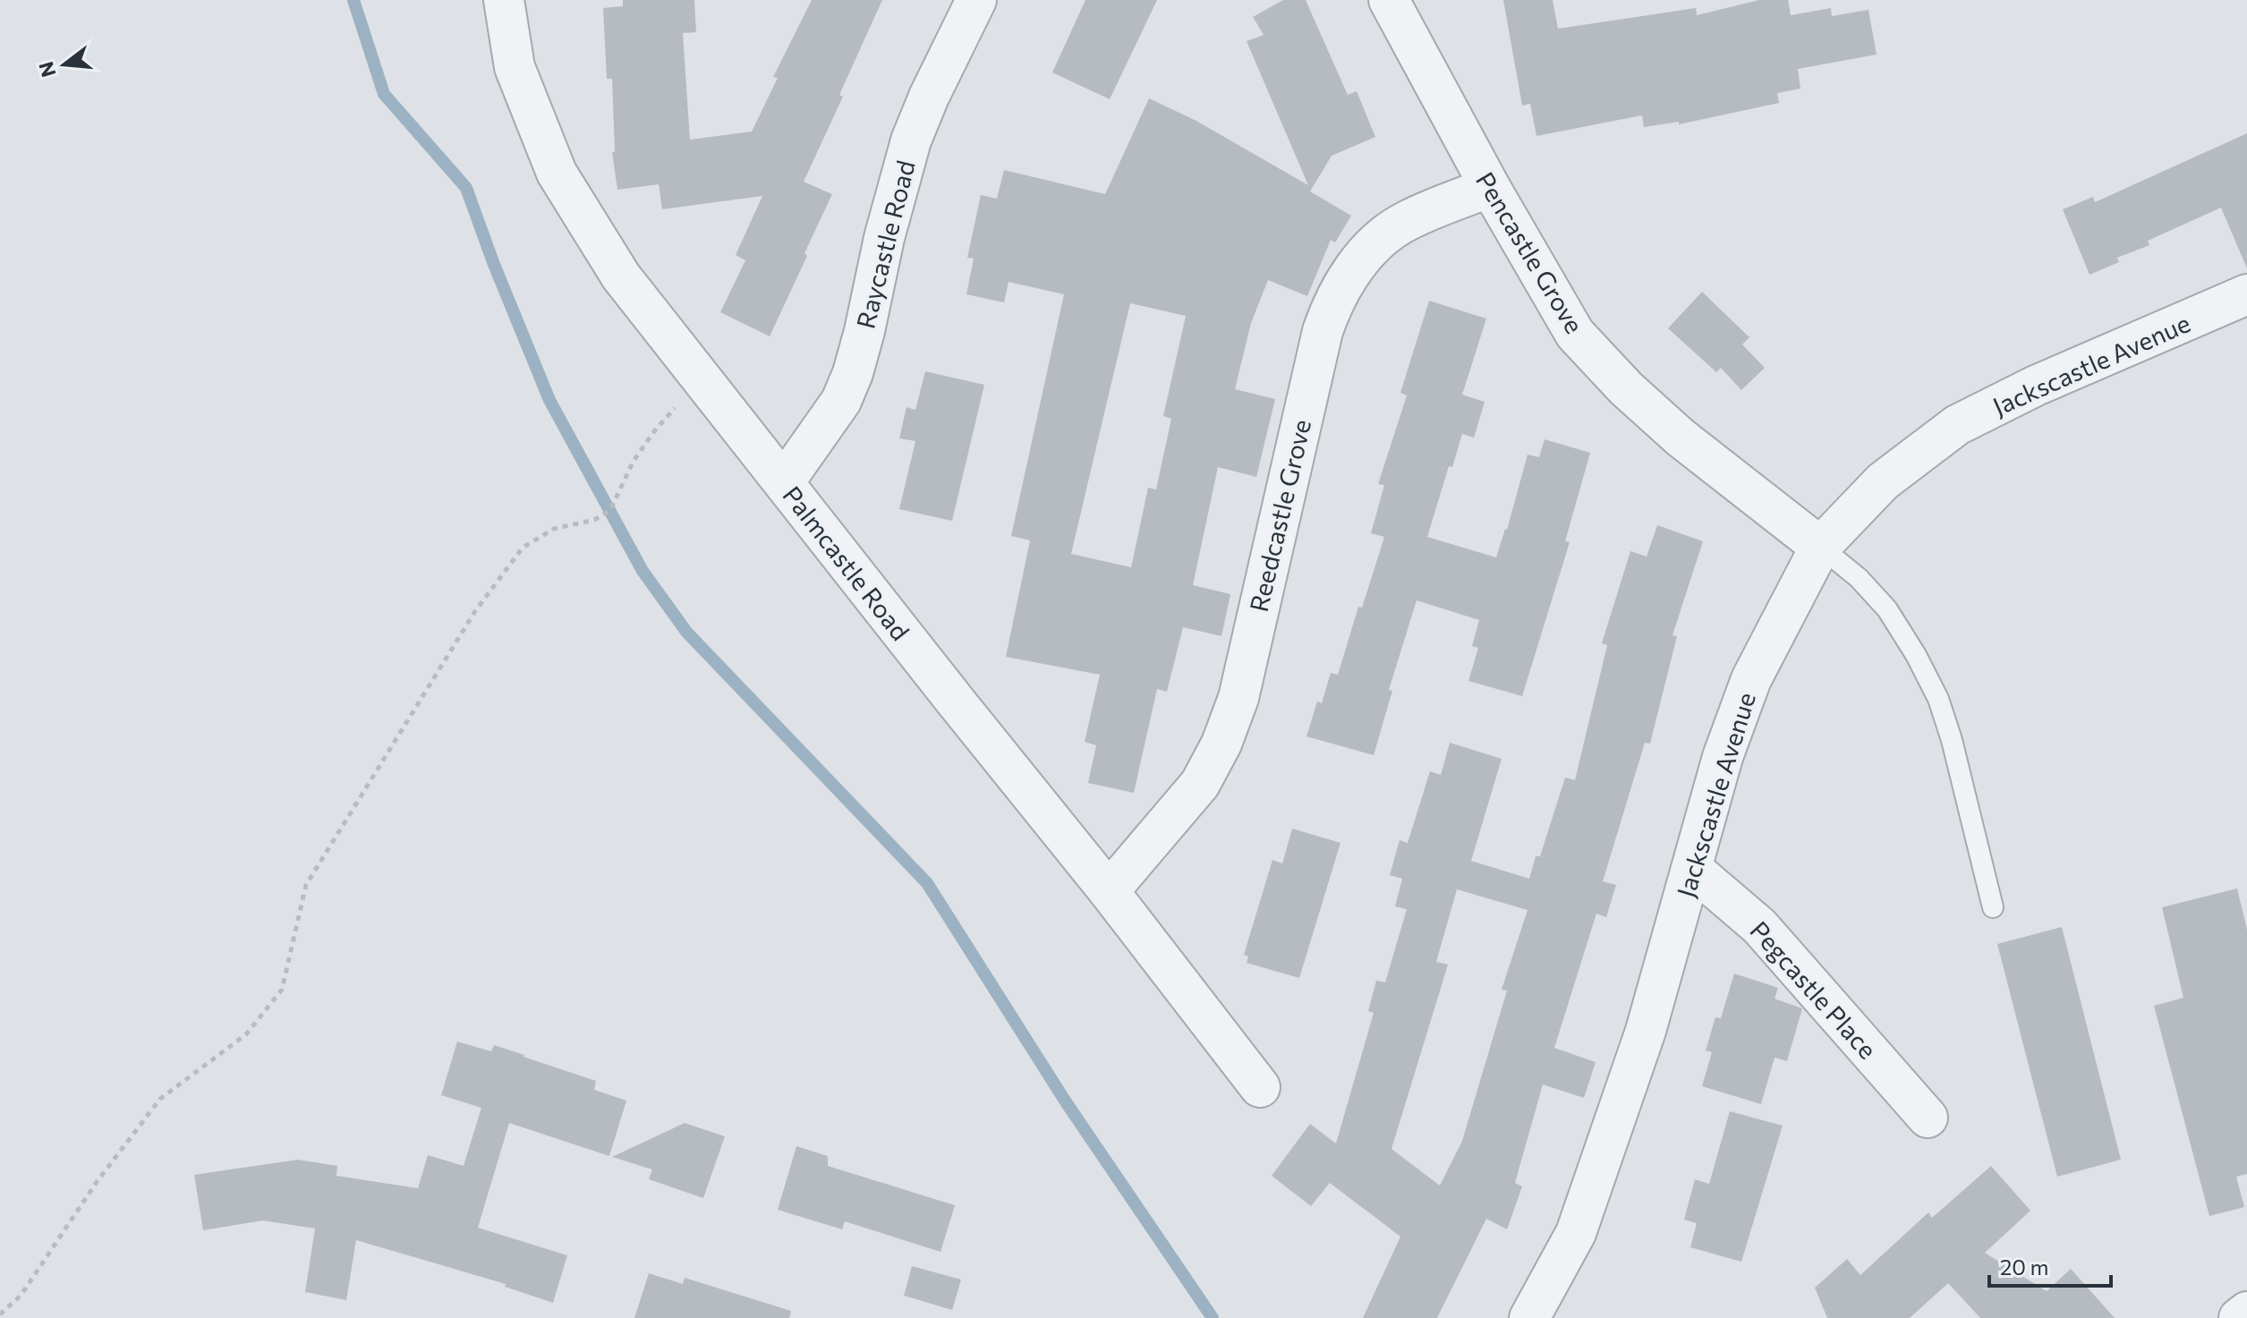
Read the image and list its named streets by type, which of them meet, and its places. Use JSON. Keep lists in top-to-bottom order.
{
  "streets": {
    "street": [
      "Raycastle Road",
      "Pencastle Grove",
      "Jackscastle Avenue",
      "Reedcastle Grove",
      "Palmcastle Road",
      "Pegcastle Place"
    ]
  },
  "crossings": [
    ["Raycastle Road", "Palmcastle Road"],
    ["Pencastle Grove", "Jackscastle Avenue"],
    ["Pencastle Grove", "Reedcastle Grove"],
    ["Jackscastle Avenue", "Pegcastle Place"],
    ["Reedcastle Grove", "Palmcastle Road"]
  ],
  "scale_bar": "20 m",
  "north": "left"
}
